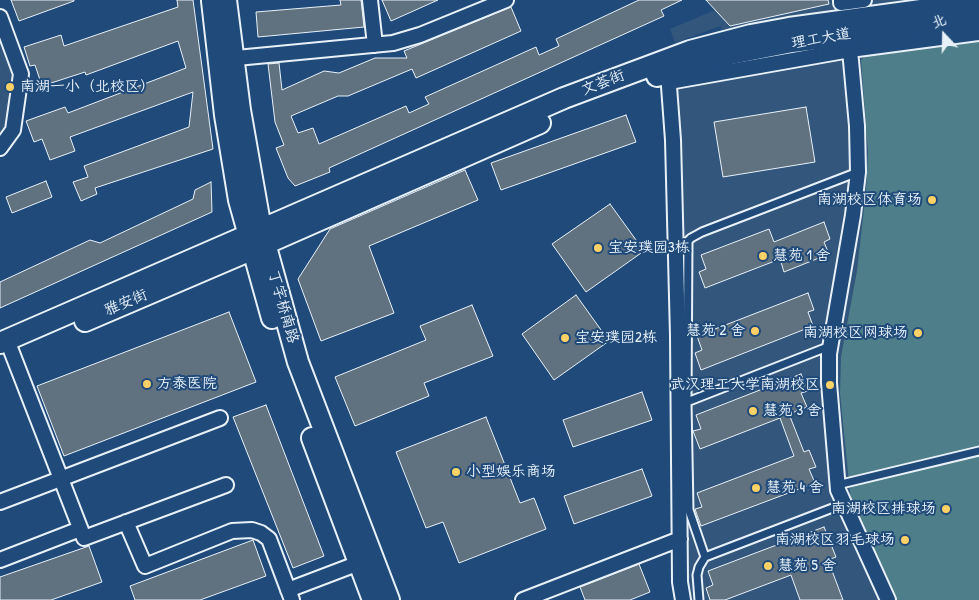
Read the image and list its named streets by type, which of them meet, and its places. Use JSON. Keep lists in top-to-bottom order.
{
  "streets": {
    "main road": ["文荟街", "雅安街", "丁字桥南路"],
    "street": ["理工大道"]
  },
  "crossings": [
    ["理工大道", "文荟街"],
    ["文荟街", "雅安街"],
    ["文荟街", "丁字桥南路"],
    ["雅安街", "丁字桥南路"]
  ],
  "places": [
    "南湖一小（北校区）",
    "南湖校区体育场",
    "宝安璞园3栋",
    "慧苑 1 舍",
    "慧苑 2 舍",
    "南湖校区网球场",
    "宝安璞园2栋",
    "方泰医院",
    "武汉理工大学南湖校区",
    "慧苑 3 舍",
    "小型娱乐商场",
    "慧苑 4 舍",
    "南湖校区排球场",
    "南湖校区羽毛球场",
    "慧苑 5 舍"
  ],
  "north": "top"
}
